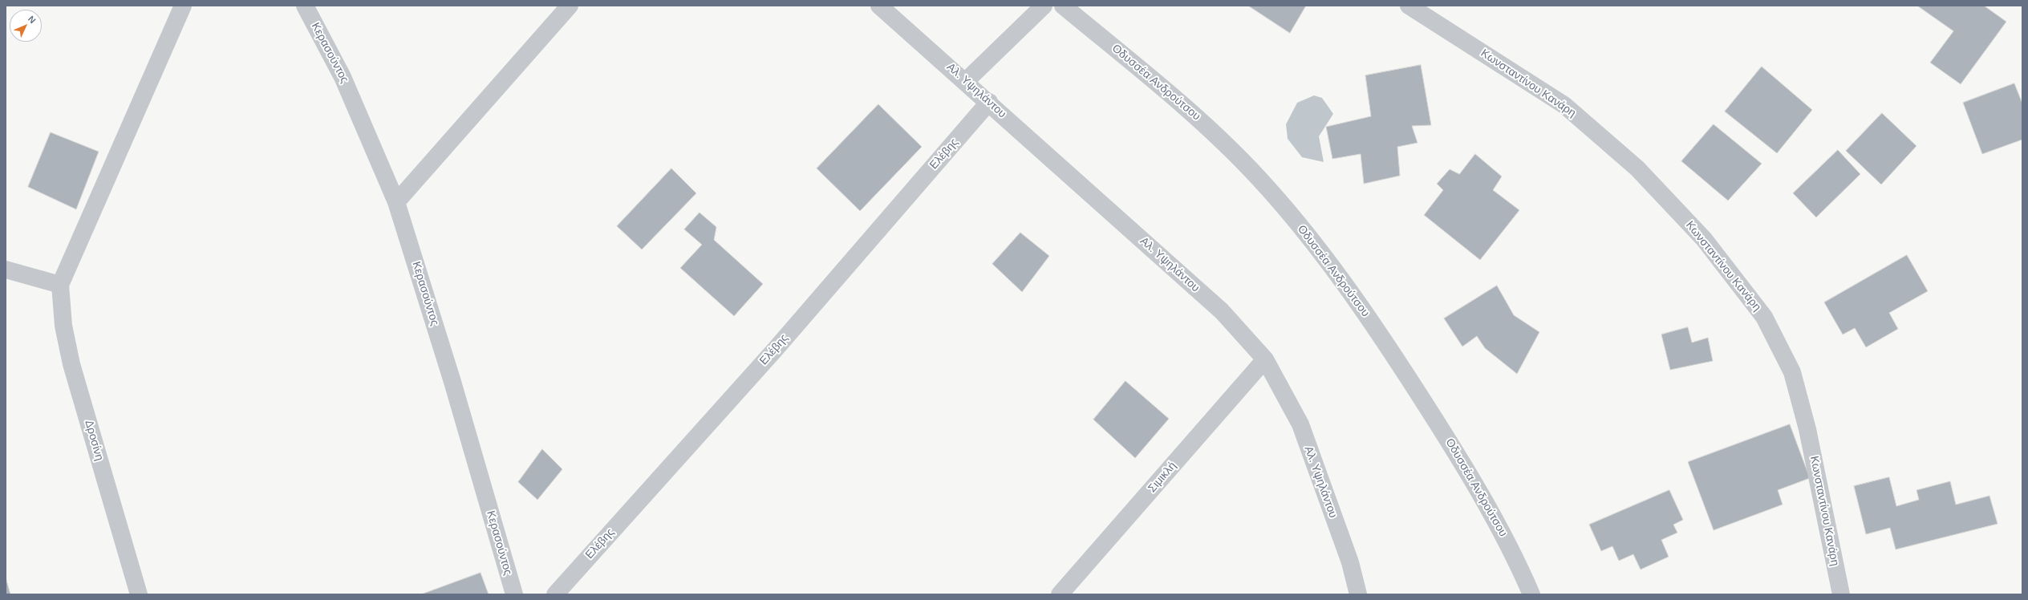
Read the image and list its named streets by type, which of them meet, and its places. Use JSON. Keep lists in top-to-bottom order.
{
  "streets": {
    "street": [
      "Κερασούντος",
      "Οδυσσέα Ανδρούτσου",
      "Κωνσταντίνου Κανάρη",
      "Αλ. Υψηλάντου",
      "Ελέβης",
      "Δροσίνη",
      "Σιμικλή"
    ]
  },
  "crossings": [
    ["Αλ. Υψηλάντου", "Ελέβης"],
    ["Αλ. Υψηλάντου", "Σιμικλή"]
  ],
  "north": "top right"
}
